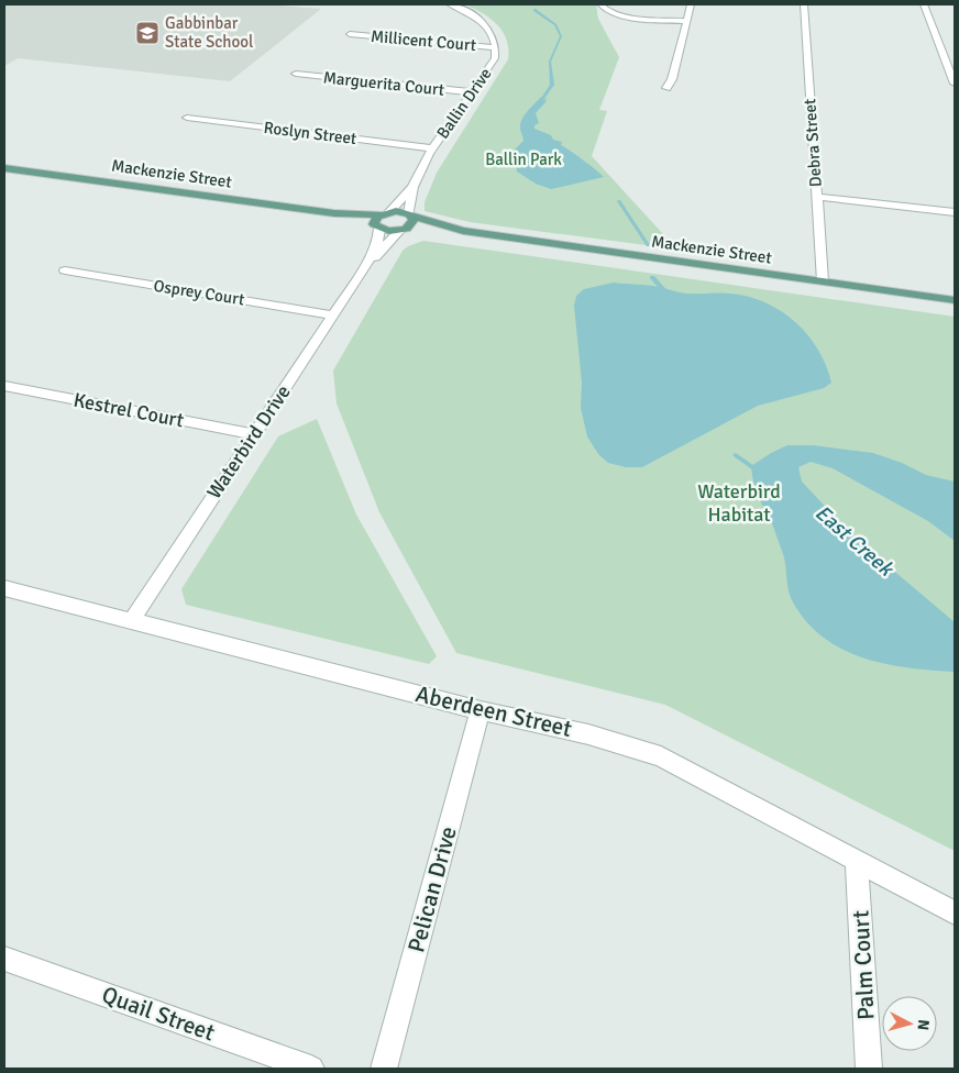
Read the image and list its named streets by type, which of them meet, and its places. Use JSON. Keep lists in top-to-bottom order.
{
  "streets": {
    "main road": ["Mackenzie Street"],
    "street": [
      "Millicent Court",
      "Marguerita Court",
      "Ballin Drive",
      "Roslyn Street",
      "Debra Street",
      "Osprey Court",
      "Kestrel Court",
      "Waterbird Drive",
      "Aberdeen Street",
      "Pelican Drive",
      "Palm Court",
      "Quail Street"
    ]
  },
  "crossings": [
    ["Millicent Court", "Ballin Drive"],
    ["Marguerita Court", "Ballin Drive"],
    ["Ballin Drive", "Roslyn Street"],
    ["Ballin Drive", "Mackenzie Street"],
    ["Debra Street", "Mackenzie Street"],
    ["Mackenzie Street", "Waterbird Drive"],
    ["Osprey Court", "Waterbird Drive"],
    ["Kestrel Court", "Waterbird Drive"],
    ["Waterbird Drive", "Aberdeen Street"],
    ["Aberdeen Street", "Pelican Drive"],
    ["Aberdeen Street", "Palm Court"]
  ],
  "water": ["East Creek"],
  "parks": ["Ballin Park", "Waterbird Habitat"],
  "places": {
    "school or university": ["Gabbinbar State School"]
  },
  "north": "right"
}
